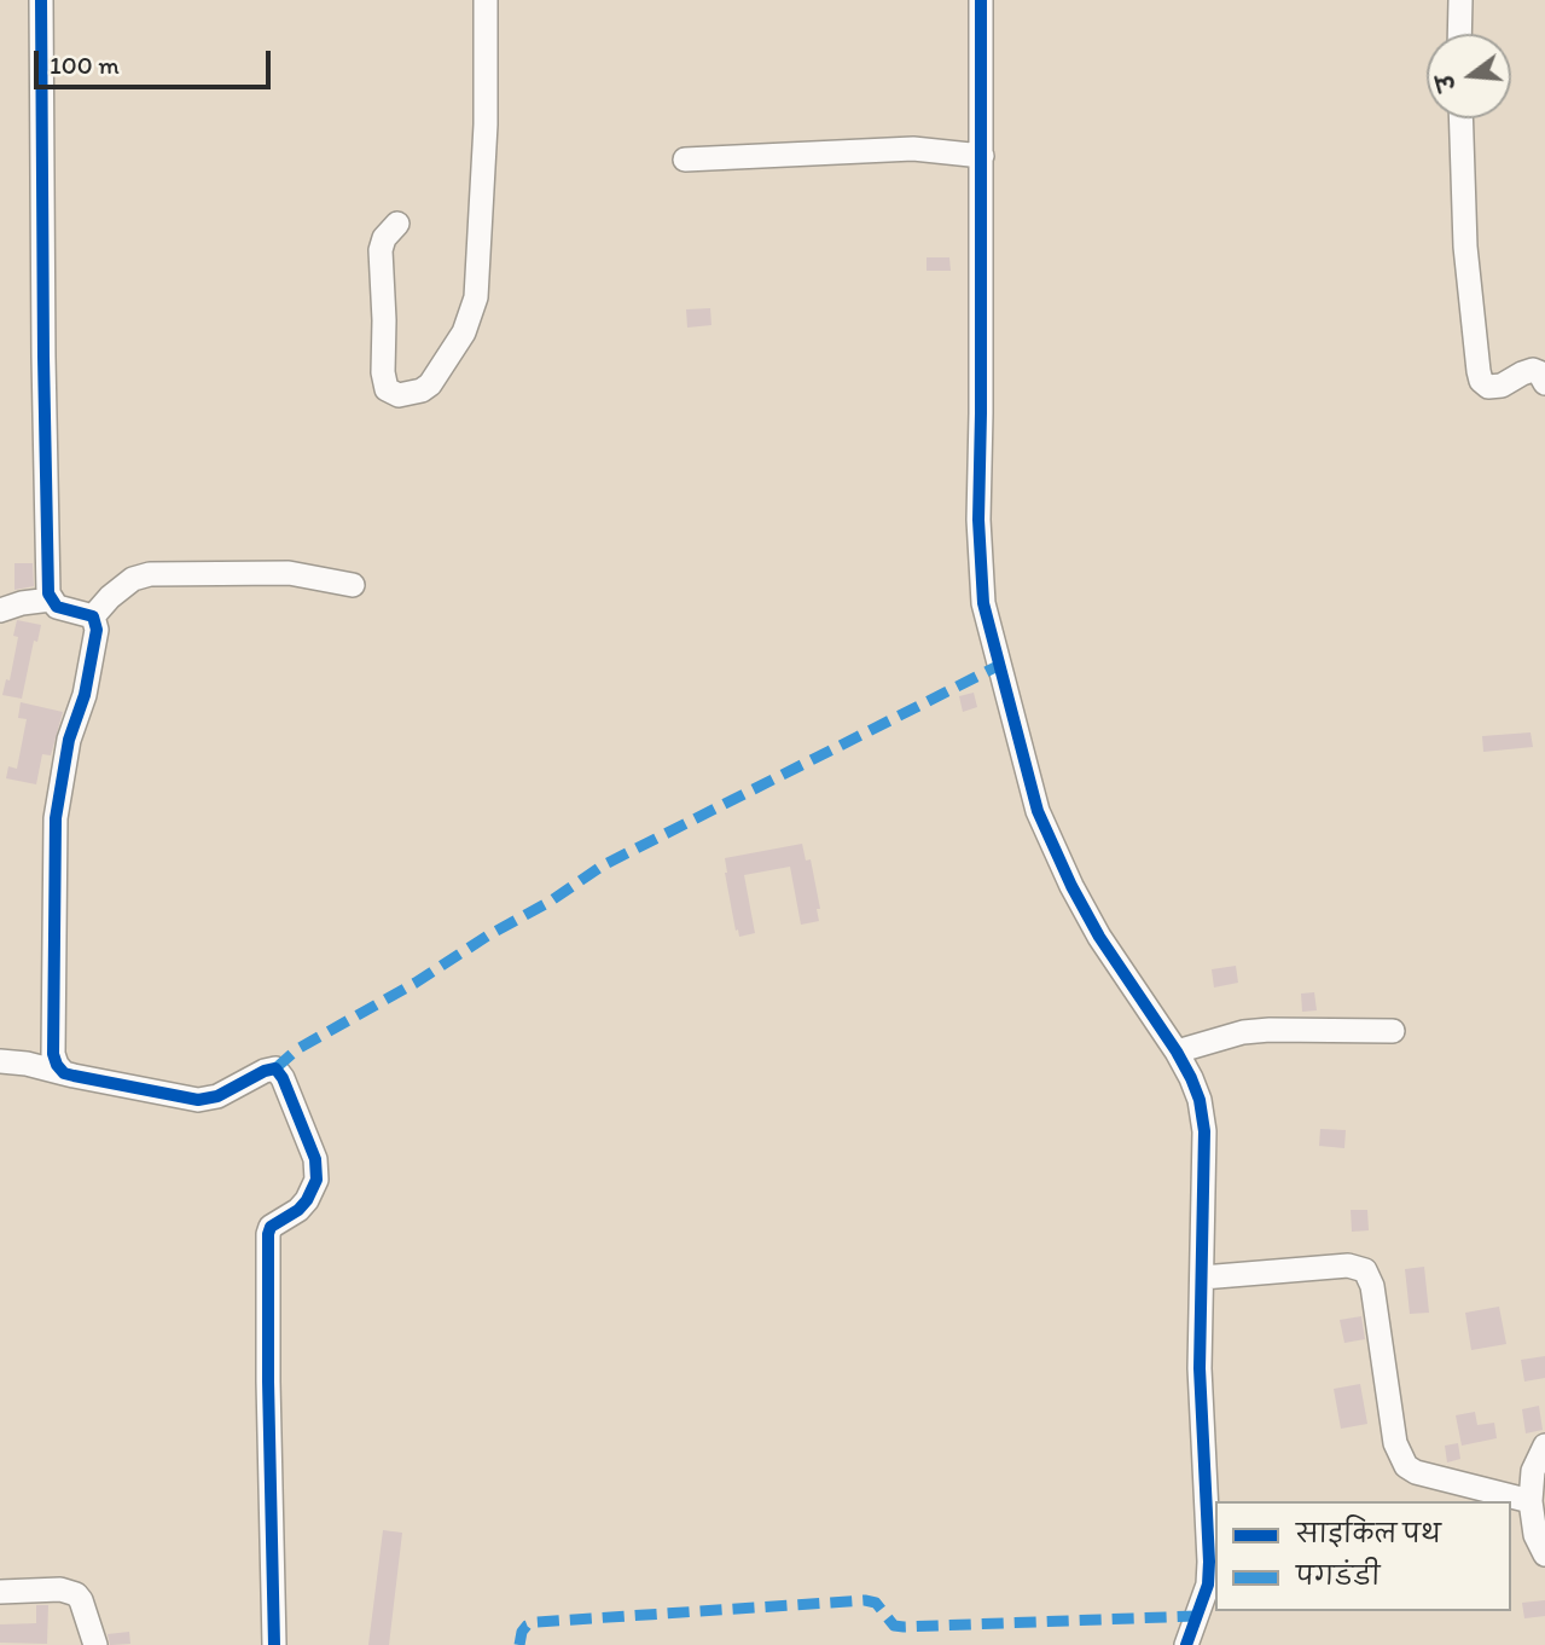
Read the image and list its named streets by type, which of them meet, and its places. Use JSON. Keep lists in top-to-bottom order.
{
  "legend": ["साइकिल पथ", "पगडंडी"],
  "scale_bar": "100 m",
  "north": "left"
}
